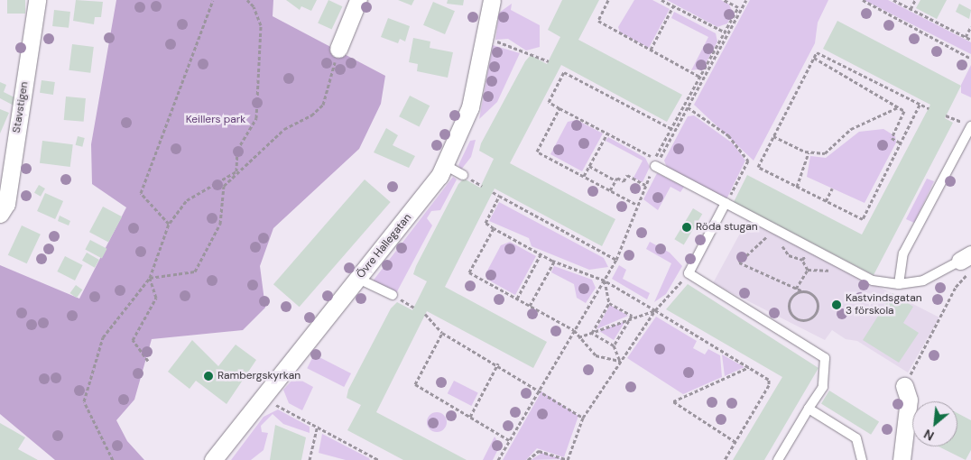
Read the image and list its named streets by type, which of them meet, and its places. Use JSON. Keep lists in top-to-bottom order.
{
  "streets": {
    "street": ["Stavstigen", "Övre Hallegatan"]
  },
  "parks": ["Keillers park"],
  "places": ["Röda stugan", "Kastvindsgatan 3 förskola", "Rambergskyrkan"],
  "north": "bottom left"
}
